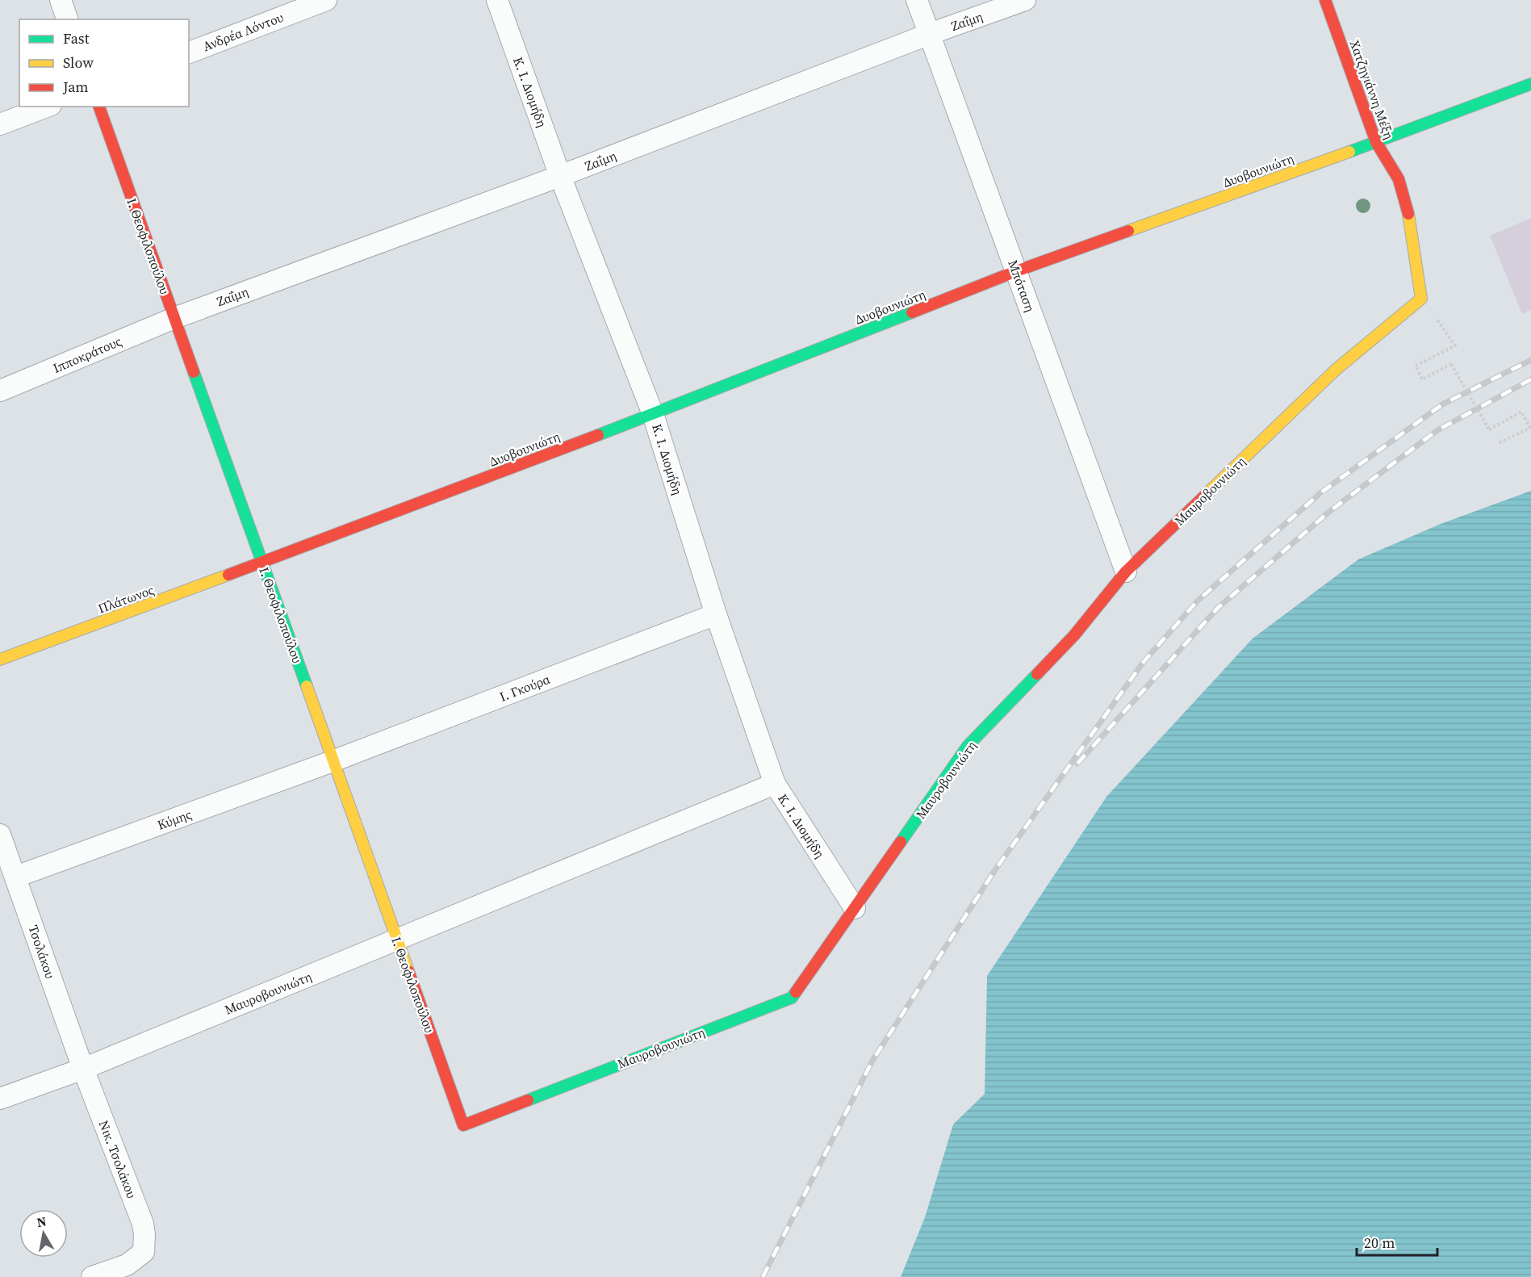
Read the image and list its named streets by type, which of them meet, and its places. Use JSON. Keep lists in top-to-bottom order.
{
  "streets": {
    "street": [
      "Ζαΐμη",
      "Ανδρέα Λόντου",
      "Χατζηγιάννη Μέξη",
      "Κ. Ι. Διομήδη",
      "Δυοβουνιώτη",
      "Ι. Θεοφιλοπούλου",
      "Μπόταση",
      "Ιπποκράτους",
      "Μαυροβουνιώτη",
      "Πλάτωνος",
      "Ι. Γκούρα",
      "Κύμης",
      "Τσολάκου",
      "Νικ. Τσολάκου"
    ]
  },
  "crossings": [
    ["Ζαΐμη", "Κ. Ι. Διομήδη"],
    ["Ζαΐμη", "Ι. Θεοφιλοπούλου"],
    ["Ζαΐμη", "Μπόταση"],
    ["Ζαΐμη", "Ιπποκράτους"],
    ["Χατζηγιάννη Μέξη", "Δυοβουνιώτη"],
    ["Χατζηγιάννη Μέξη", "Μαυροβουνιώτη"],
    ["Κ. Ι. Διομήδη", "Δυοβουνιώτη"],
    ["Κ. Ι. Διομήδη", "Μαυροβουνιώτη"],
    ["Κ. Ι. Διομήδη", "Ι. Γκούρα"],
    ["Δυοβουνιώτη", "Ι. Θεοφιλοπούλου"],
    ["Δυοβουνιώτη", "Μπόταση"],
    ["Δυοβουνιώτη", "Πλάτωνος"],
    ["Ι. Θεοφιλοπούλου", "Ιπποκράτους"],
    ["Ι. Θεοφιλοπούλου", "Μαυροβουνιώτη"],
    ["Ι. Θεοφιλοπούλου", "Πλάτωνος"],
    ["Ι. Θεοφιλοπούλου", "Ι. Γκούρα"],
    ["Ι. Θεοφιλοπούλου", "Κύμης"],
    ["Μπόταση", "Μαυροβουνιώτη"],
    ["Μαυροβουνιώτη", "Τσολάκου"],
    ["Μαυροβουνιώτη", "Νικ. Τσολάκου"],
    ["Ι. Γκούρα", "Κύμης"],
    ["Κύμης", "Τσολάκου"],
    ["Τσολάκου", "Νικ. Τσολάκου"]
  ],
  "legend": ["Fast", "Slow", "Jam"],
  "scale_bar": "20 m",
  "north": "top"
}
